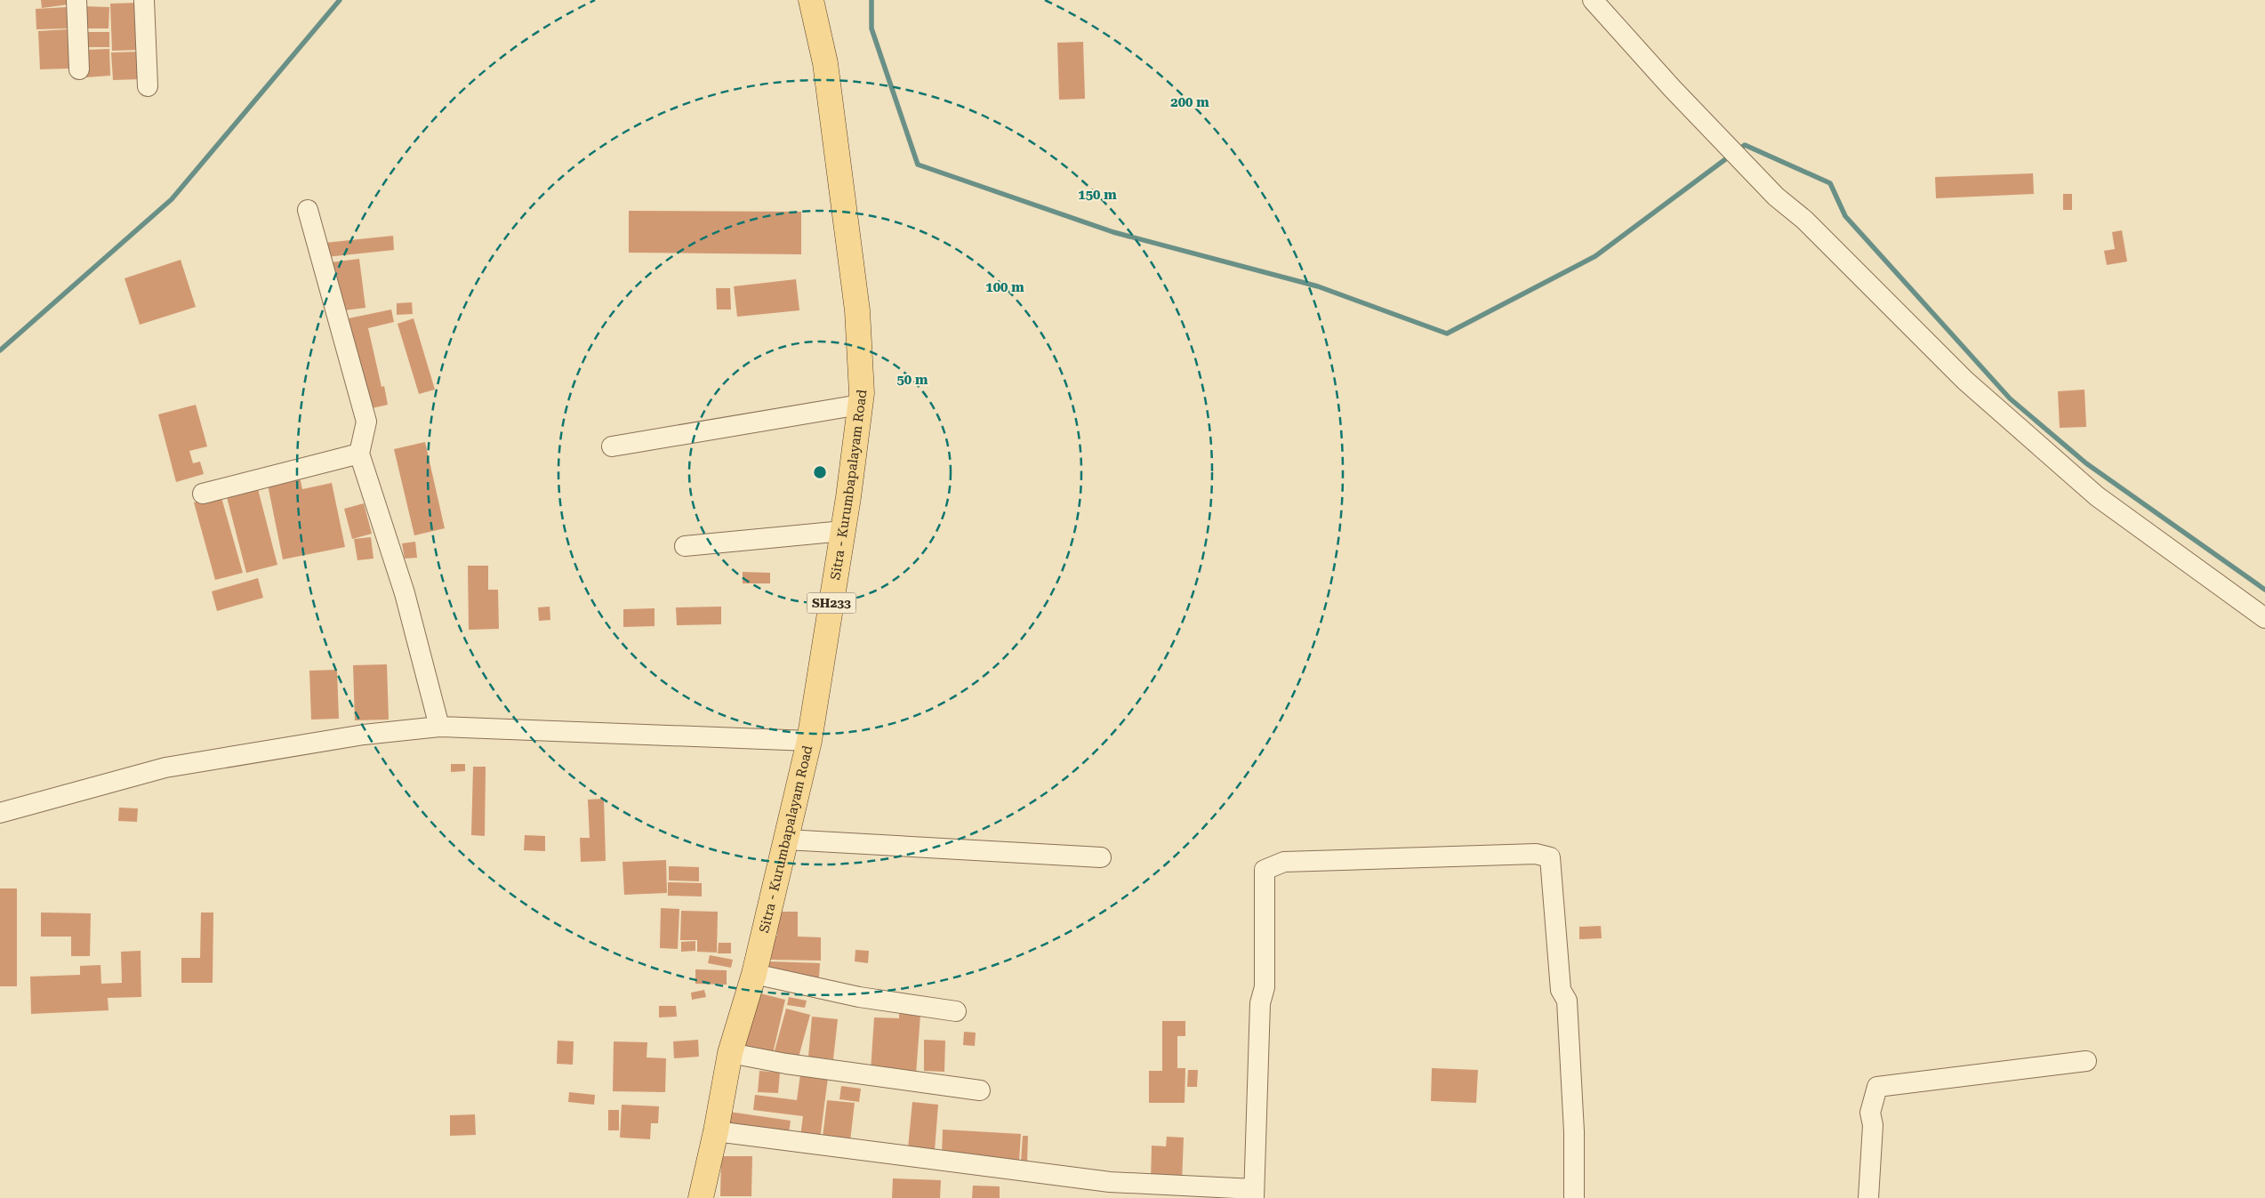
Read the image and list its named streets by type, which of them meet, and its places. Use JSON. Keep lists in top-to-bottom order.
{
  "streets": {
    "main road": ["Sitra - Kurumbapalayam Road", "SH233"]
  },
  "rings": [
    "200 m",
    "150 m",
    "100 m",
    "50 m"
  ]
}
